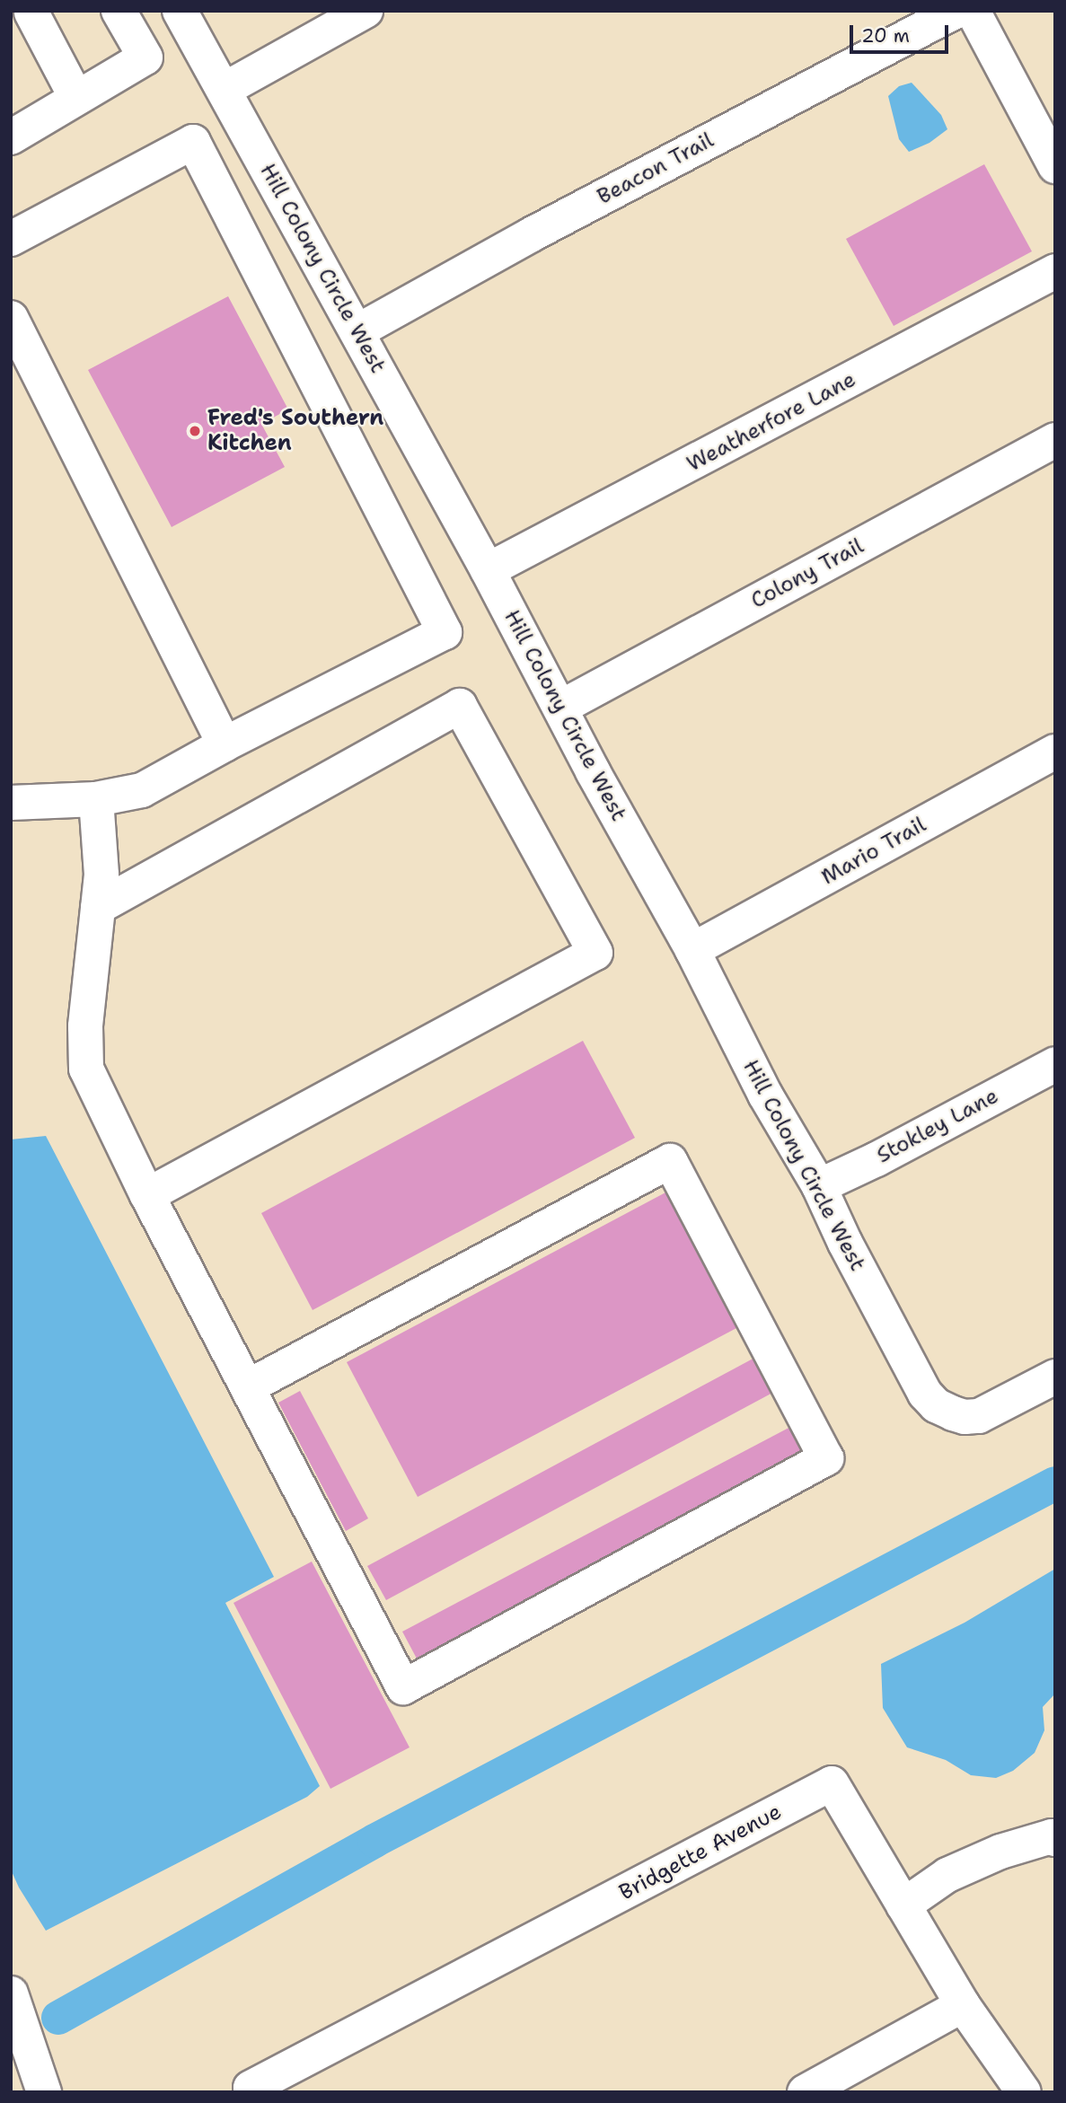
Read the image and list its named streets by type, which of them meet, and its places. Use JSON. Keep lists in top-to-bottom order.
{
  "streets": {
    "street": [
      "Beacon Trail",
      "Hill Colony Circle West",
      "Weatherfore Lane",
      "Colony Trail",
      "Mario Trail",
      "Stokley Lane",
      "Bridgette Avenue"
    ]
  },
  "crossings": [
    ["Beacon Trail", "Hill Colony Circle West"],
    ["Hill Colony Circle West", "Weatherfore Lane"],
    ["Hill Colony Circle West", "Colony Trail"],
    ["Hill Colony Circle West", "Mario Trail"],
    ["Hill Colony Circle West", "Stokley Lane"]
  ],
  "places": ["Fred's Southern Kitchen"],
  "scale_bar": "20 m"
}
